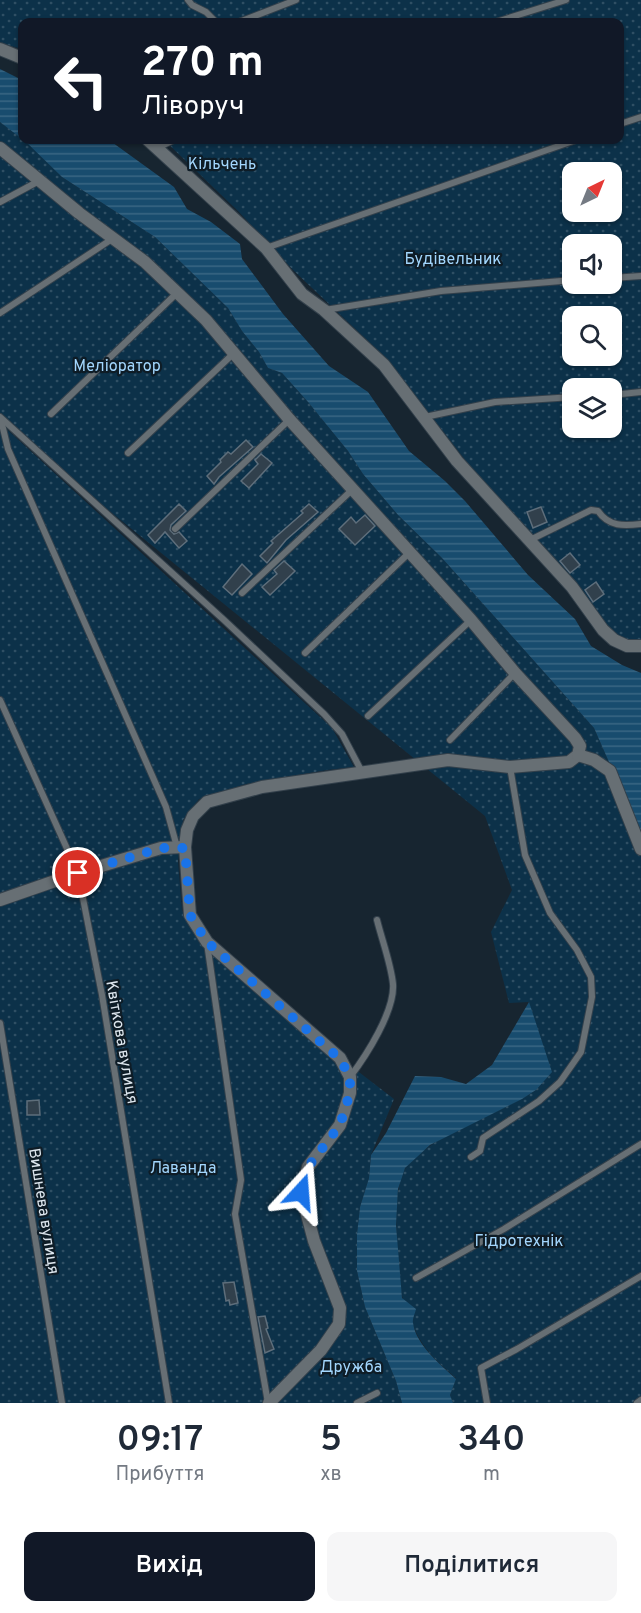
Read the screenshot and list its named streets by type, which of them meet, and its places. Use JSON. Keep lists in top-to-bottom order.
{
  "streets": {
    "lane": ["Квіткова вулиця", "Вишнева вулиця"]
  },
  "parks": [
    "Кільчень",
    "Будівельник",
    "Меліоратор",
    "Лаванда",
    "Гідротехнік",
    "Дружба"
  ],
  "north": "top right",
  "page": {
    "turn": ["270 m", "Ліворуч"],
    "eta": [
      "09:17",
      "Прибуття",
      "5",
      "хв",
      "340",
      "m"
    ],
    "buttons": ["Вихід", "Поділитися"]
  }
}
